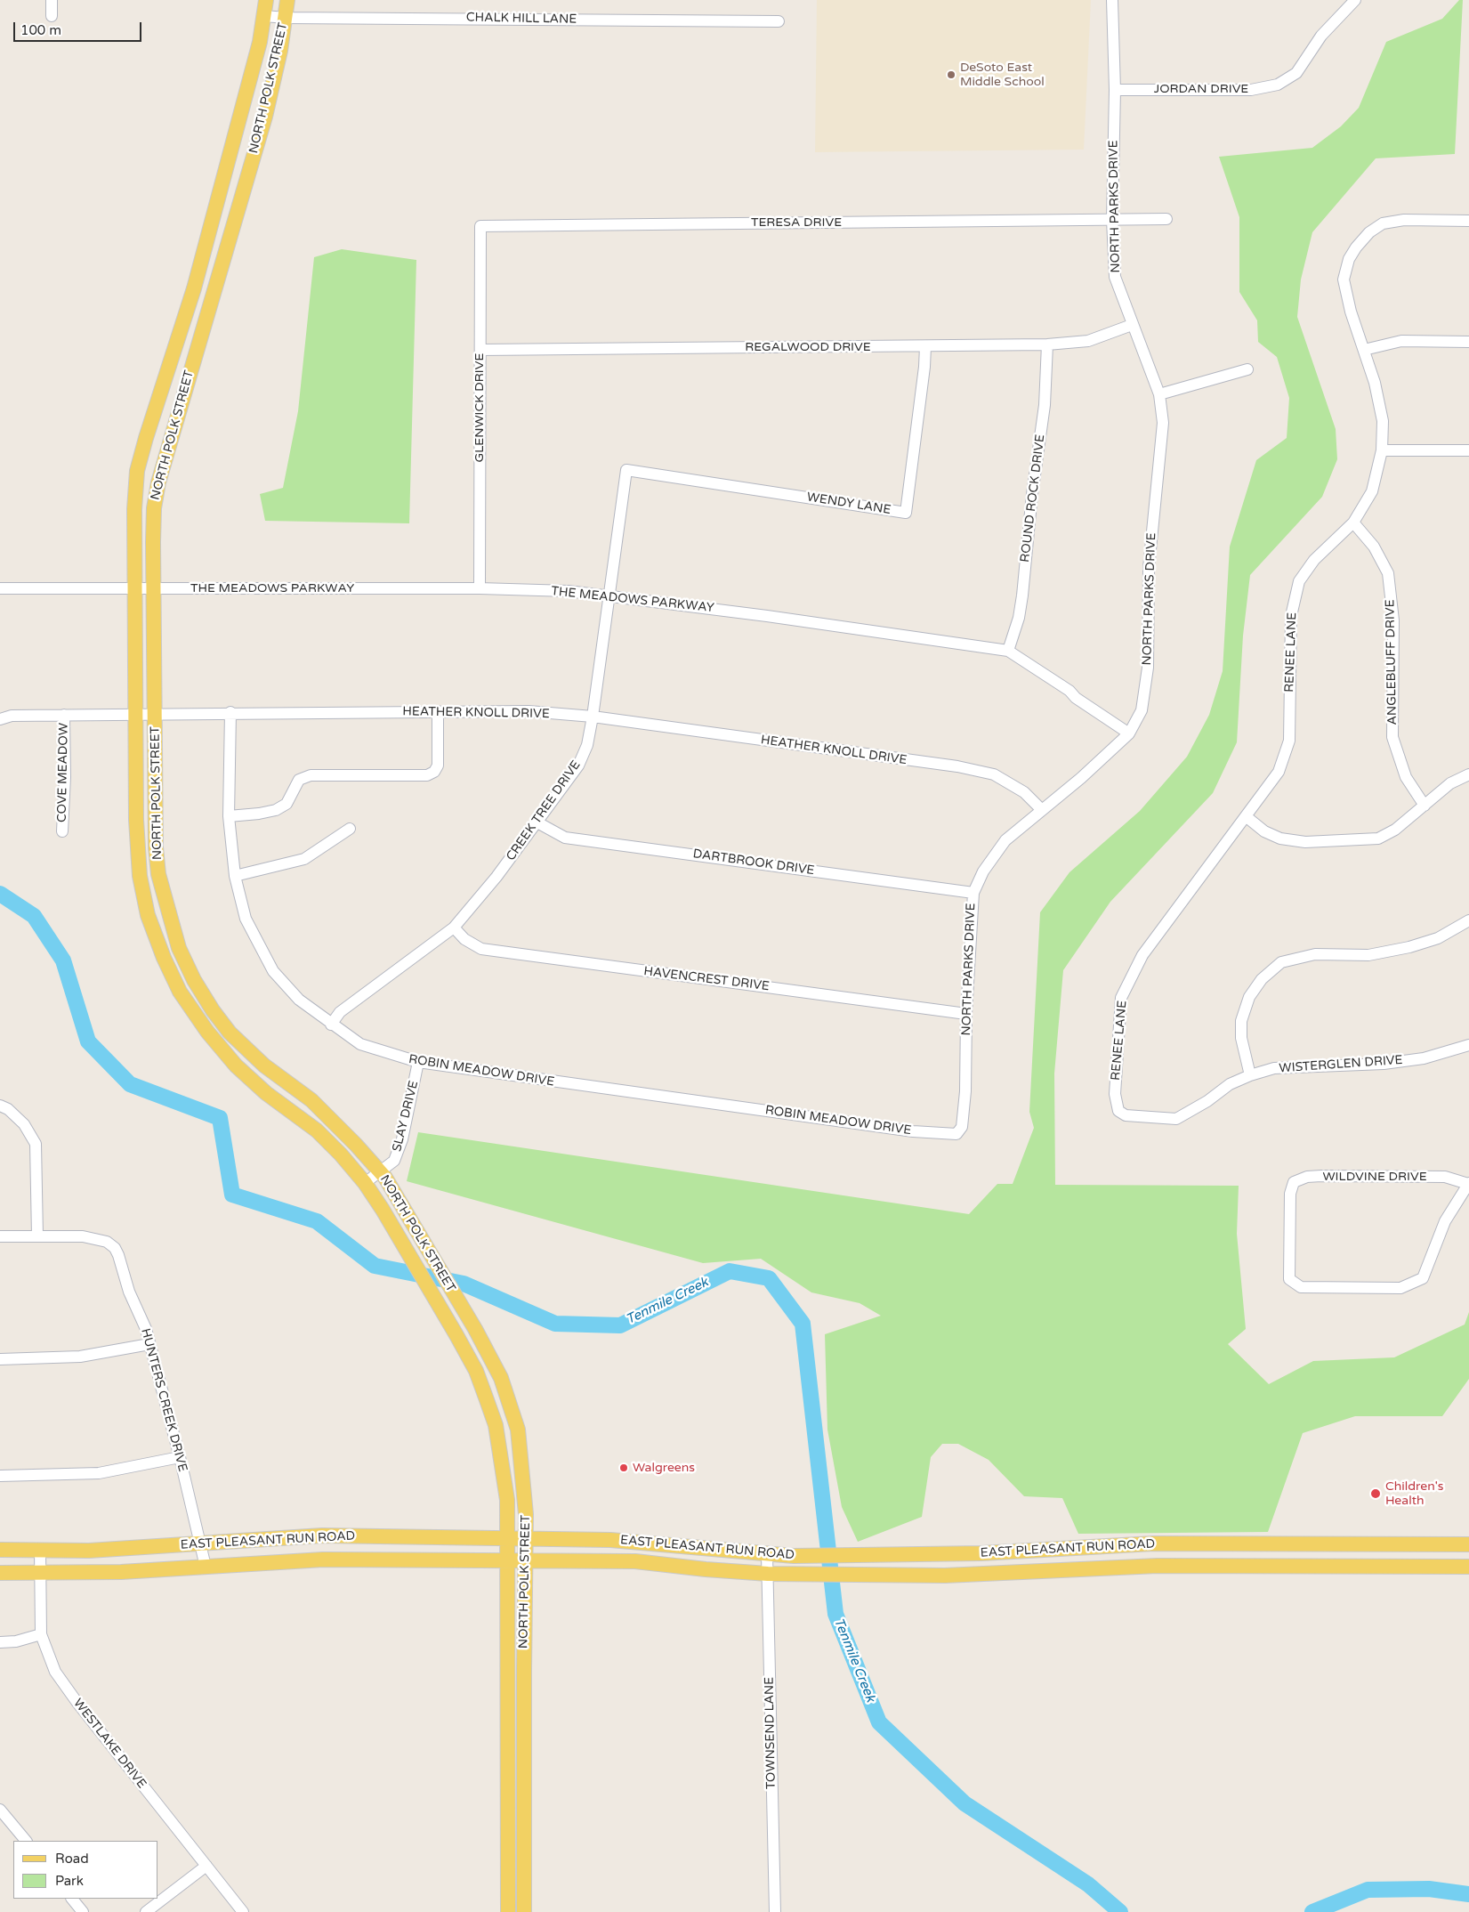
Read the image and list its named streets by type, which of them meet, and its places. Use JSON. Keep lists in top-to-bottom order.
{
  "streets": {
    "main road": ["NORTH POLK STREET", "EAST PLEASANT RUN ROAD"],
    "street": [
      "CHALK HILL LANE",
      "JORDAN DRIVE",
      "NORTH PARKS DRIVE",
      "TERESA DRIVE",
      "REGALWOOD DRIVE",
      "GLENWICK DRIVE",
      "ROUND ROCK DRIVE",
      "WENDY LANE",
      "THE MEADOWS PARKWAY",
      "RENEE LANE",
      "ANGLEBLUFF DRIVE",
      "HEATHER KNOLL DRIVE",
      "COVE MEADOW",
      "CREEK TREE DRIVE",
      "DARTBROOK DRIVE",
      "HAVENCREST DRIVE",
      "WISTERGLEN DRIVE",
      "ROBIN MEADOW DRIVE",
      "SLAY DRIVE",
      "WILDVINE DRIVE",
      "HUNTERS CREEK DRIVE",
      "TOWNSEND LANE",
      "WESTLAKE DRIVE"
    ]
  },
  "crossings": [
    ["CHALK HILL LANE", "NORTH POLK STREET"],
    ["NORTH POLK STREET", "THE MEADOWS PARKWAY"],
    ["NORTH POLK STREET", "HEATHER KNOLL DRIVE"],
    ["NORTH POLK STREET", "SLAY DRIVE"],
    ["NORTH POLK STREET", "EAST PLEASANT RUN ROAD"],
    ["JORDAN DRIVE", "NORTH PARKS DRIVE"],
    ["NORTH PARKS DRIVE", "TERESA DRIVE"],
    ["NORTH PARKS DRIVE", "REGALWOOD DRIVE"],
    ["NORTH PARKS DRIVE", "THE MEADOWS PARKWAY"],
    ["NORTH PARKS DRIVE", "HEATHER KNOLL DRIVE"],
    ["NORTH PARKS DRIVE", "DARTBROOK DRIVE"],
    ["NORTH PARKS DRIVE", "HAVENCREST DRIVE"],
    ["NORTH PARKS DRIVE", "ROBIN MEADOW DRIVE"],
    ["TERESA DRIVE", "GLENWICK DRIVE"],
    ["REGALWOOD DRIVE", "GLENWICK DRIVE"],
    ["REGALWOOD DRIVE", "ROUND ROCK DRIVE"],
    ["REGALWOOD DRIVE", "WENDY LANE"],
    ["GLENWICK DRIVE", "THE MEADOWS PARKWAY"],
    ["ROUND ROCK DRIVE", "THE MEADOWS PARKWAY"],
    ["WENDY LANE", "CREEK TREE DRIVE"],
    ["THE MEADOWS PARKWAY", "CREEK TREE DRIVE"],
    ["RENEE LANE", "ANGLEBLUFF DRIVE"],
    ["RENEE LANE", "WISTERGLEN DRIVE"],
    ["HEATHER KNOLL DRIVE", "COVE MEADOW"],
    ["HEATHER KNOLL DRIVE", "CREEK TREE DRIVE"],
    ["HEATHER KNOLL DRIVE", "ROBIN MEADOW DRIVE"],
    ["CREEK TREE DRIVE", "DARTBROOK DRIVE"],
    ["CREEK TREE DRIVE", "HAVENCREST DRIVE"],
    ["CREEK TREE DRIVE", "ROBIN MEADOW DRIVE"],
    ["ROBIN MEADOW DRIVE", "SLAY DRIVE"],
    ["HUNTERS CREEK DRIVE", "EAST PLEASANT RUN ROAD"],
    ["EAST PLEASANT RUN ROAD", "TOWNSEND LANE"],
    ["EAST PLEASANT RUN ROAD", "WESTLAKE DRIVE"]
  ],
  "water": ["Tenmile Creek"],
  "places": ["DeSoto East Middle School", "Walgreens", "Children's Health"],
  "legend": ["Road", "Park"],
  "scale_bar": "100 m"
}
